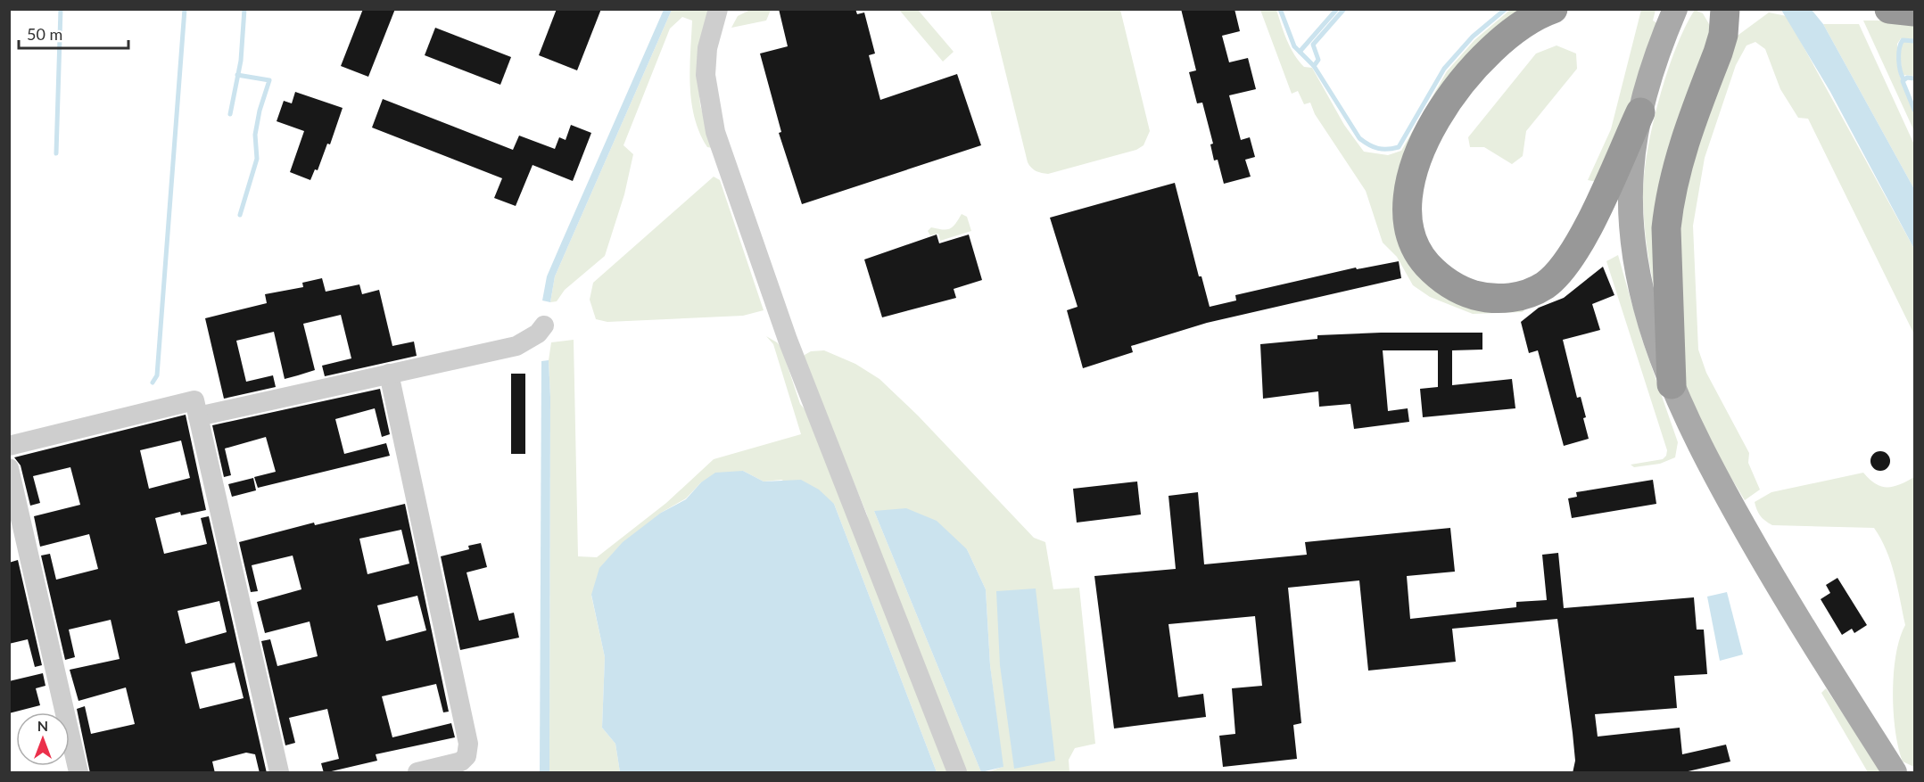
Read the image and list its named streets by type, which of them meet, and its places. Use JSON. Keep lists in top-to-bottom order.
{
  "scale_bar": "50 m",
  "north": "top"
}
